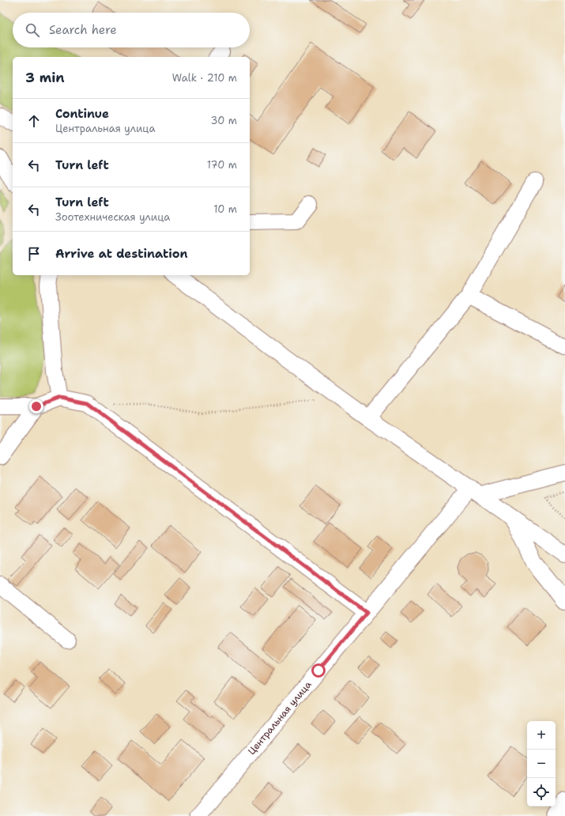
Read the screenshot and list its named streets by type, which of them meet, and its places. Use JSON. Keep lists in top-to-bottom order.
{
  "streets": {
    "street": ["Центральная улица"]
  },
  "page": {
    "search": "Search here",
    "heading": ["3 min", "Walk · 210 m"],
    "list": [
      ["Continue", "Центральная улица", "30 m"],
      ["Turn left", "170 m"],
      ["Turn left", "Зоотехническая улица", "10 m"],
      "Arrive at destination"
    ],
    "map_buttons": ["+", "−"]
  }
}
